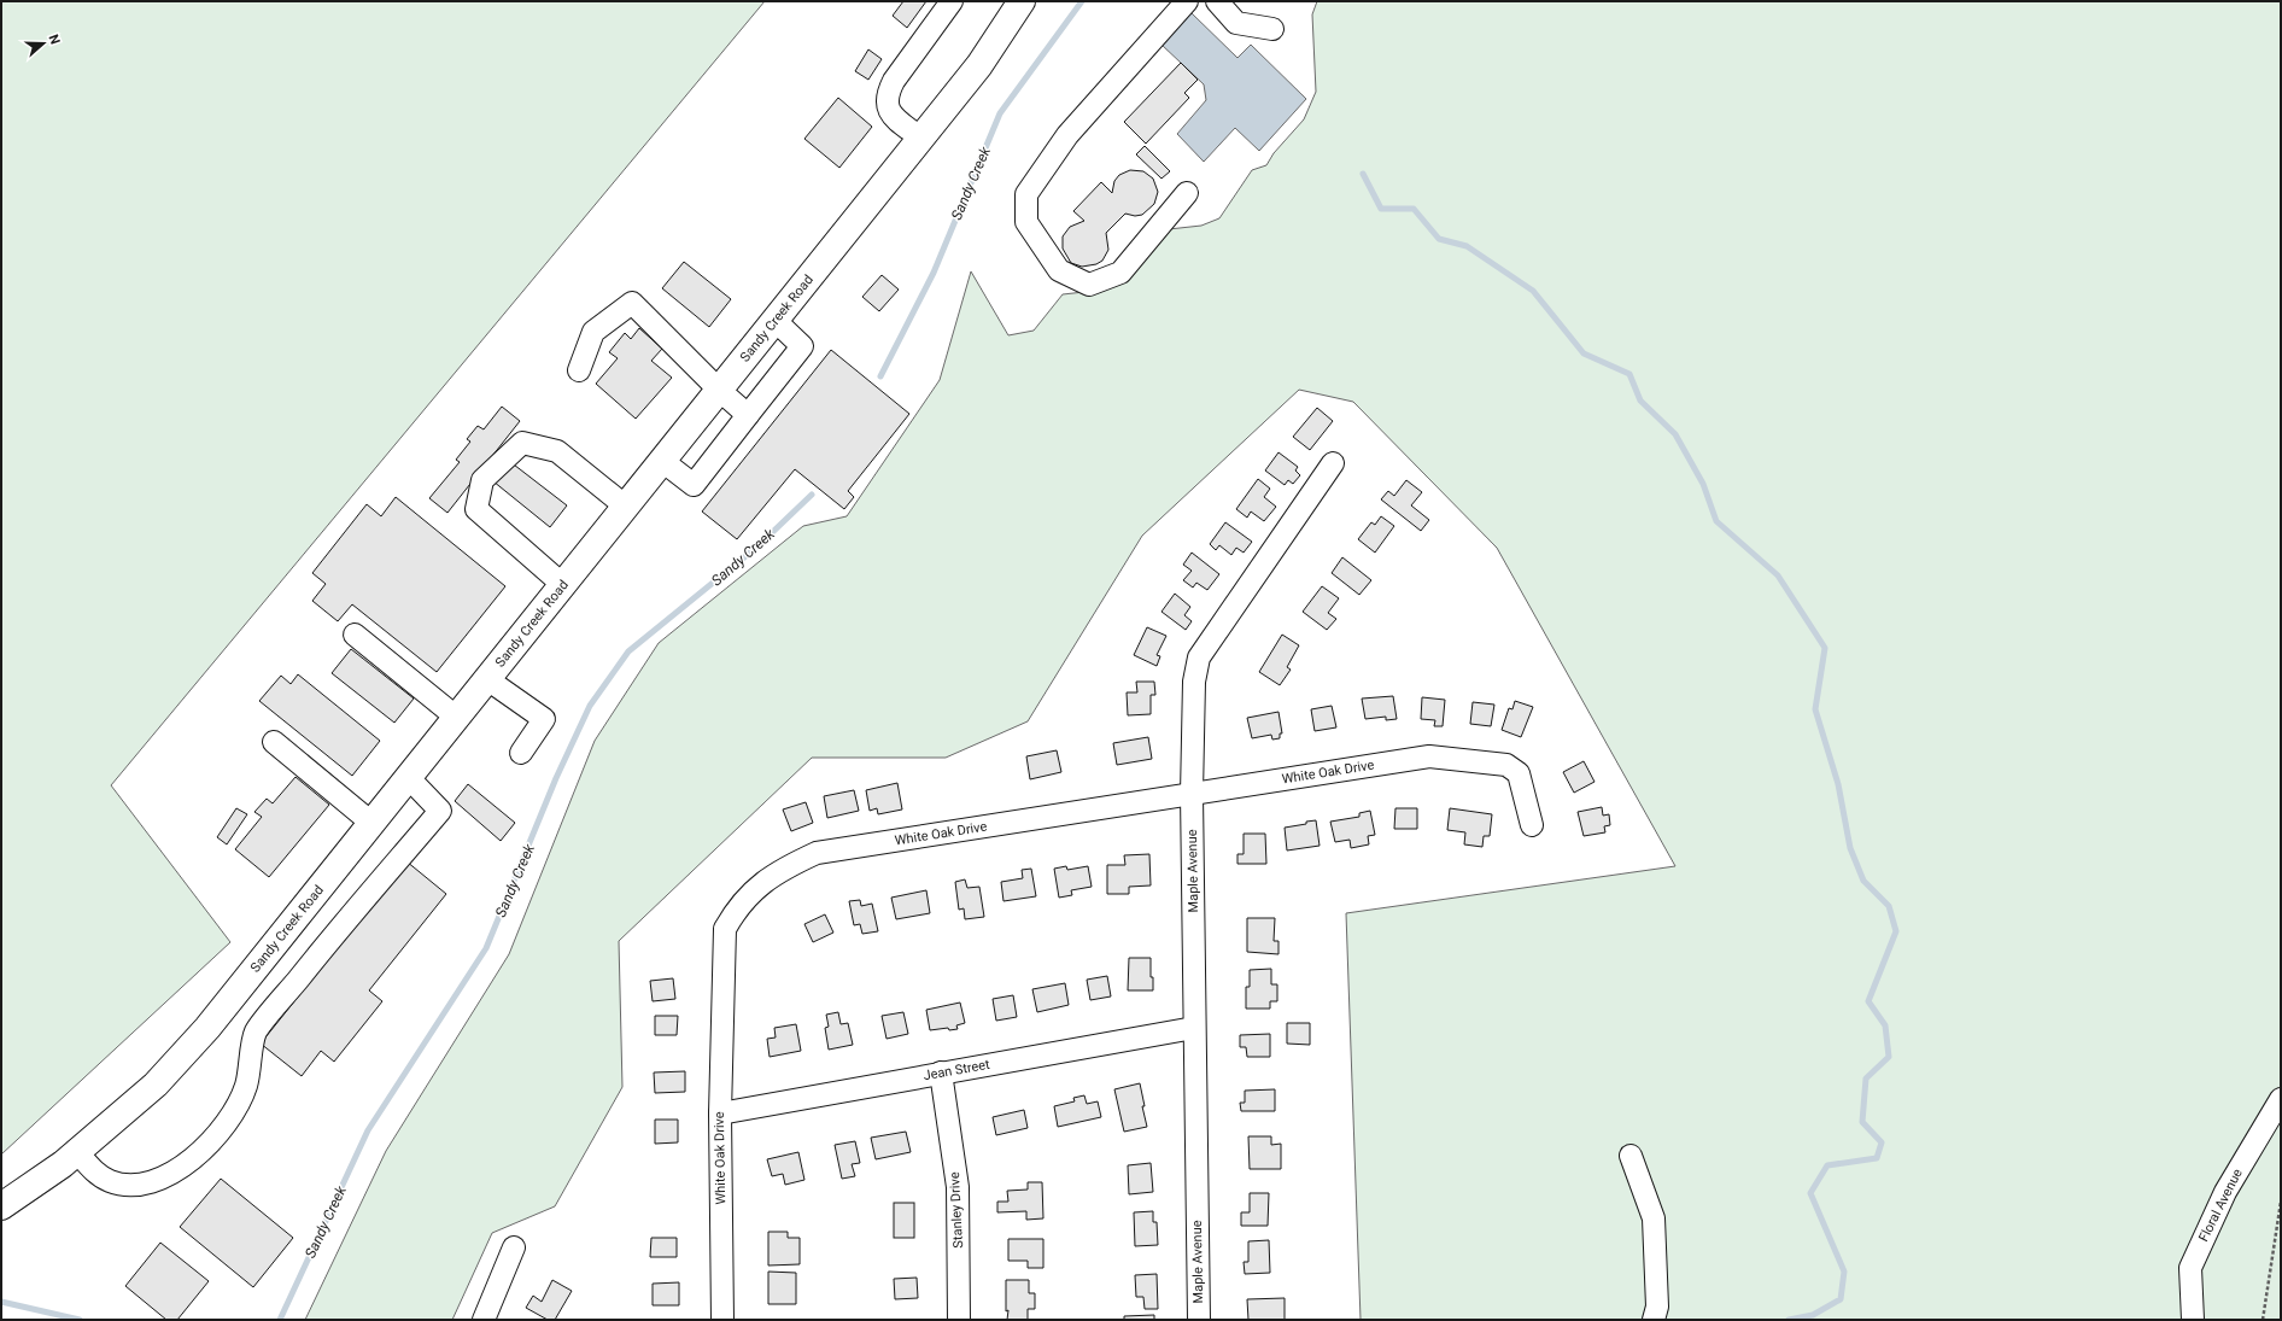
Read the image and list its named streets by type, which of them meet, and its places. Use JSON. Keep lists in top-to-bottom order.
{
  "streets": {
    "main road": ["Sandy Creek Road"],
    "street": [
      "White Oak Drive",
      "Maple Avenue",
      "Jean Street",
      "Floral Avenue",
      "Stanley Drive"
    ]
  },
  "crossings": [
    ["White Oak Drive", "Maple Avenue"],
    ["White Oak Drive", "Jean Street"],
    ["Maple Avenue", "Jean Street"],
    ["Jean Street", "Stanley Drive"]
  ],
  "water": ["Sandy Creek"],
  "north": "right"
}
